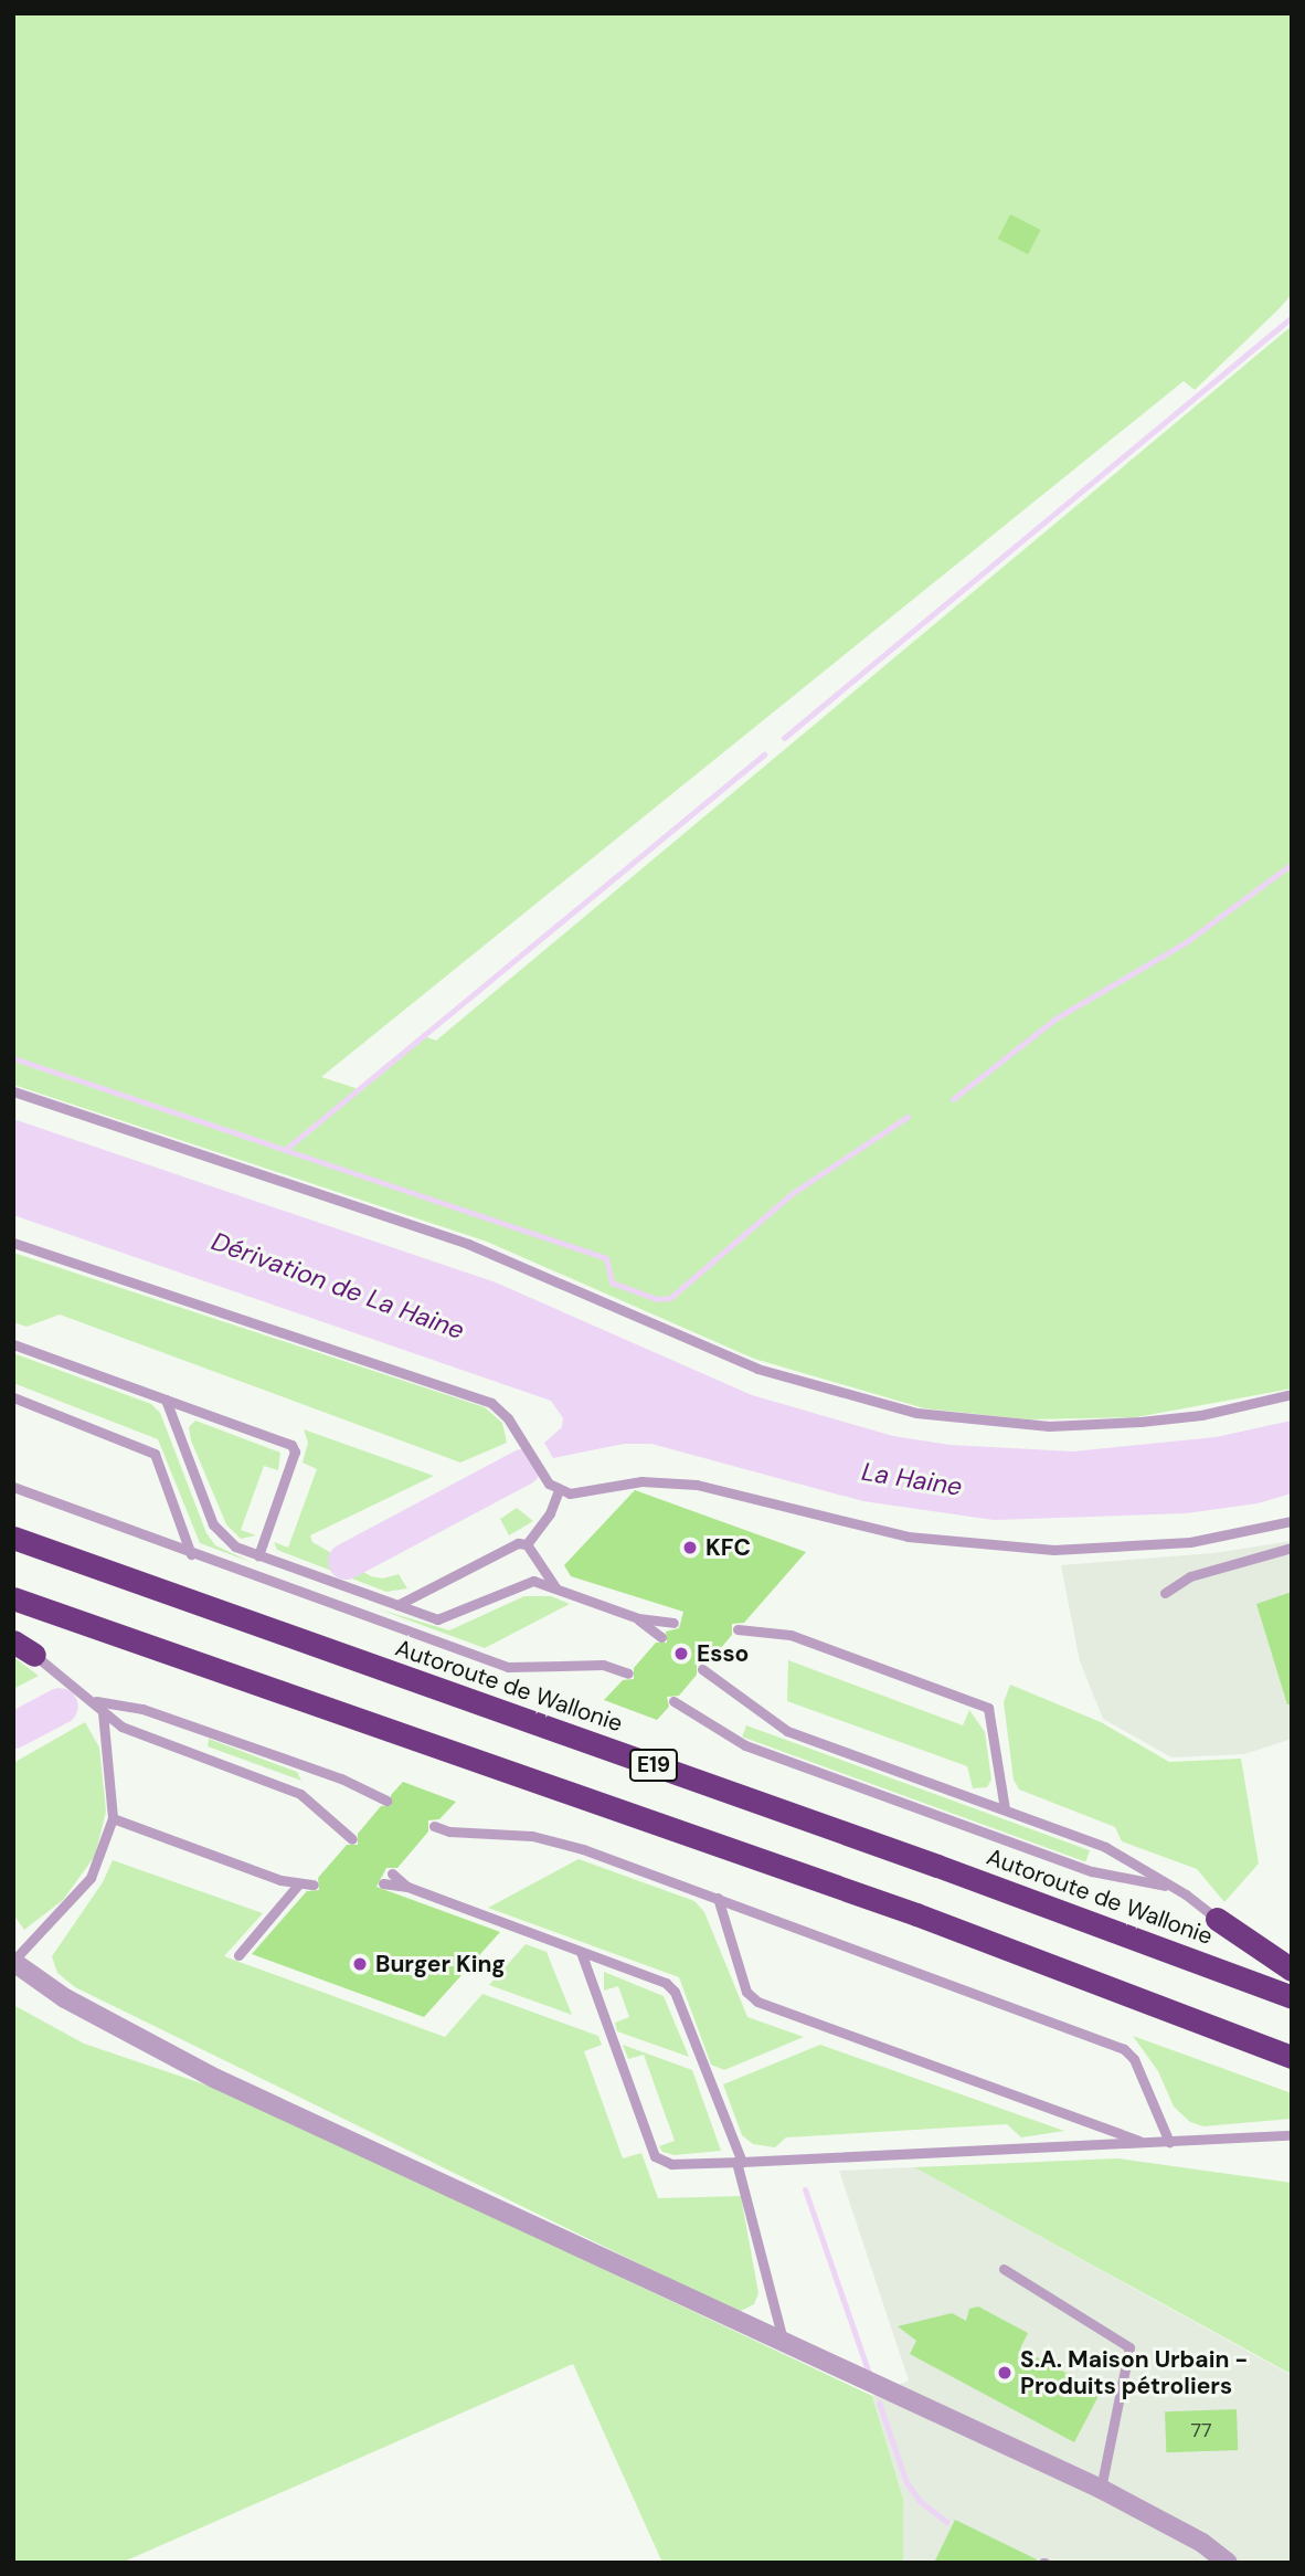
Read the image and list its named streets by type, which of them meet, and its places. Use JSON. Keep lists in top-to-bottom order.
{
  "streets": {
    "highway": ["Autoroute de Wallonie", "E19"]
  },
  "water": ["Dérivation de La Haine", "La Haine"],
  "places": [
    "KFC",
    "Esso",
    "Burger King",
    "S.A. Maison Urbain - Produits pétroliers"
  ],
  "house_numbers": ["77"]
}
